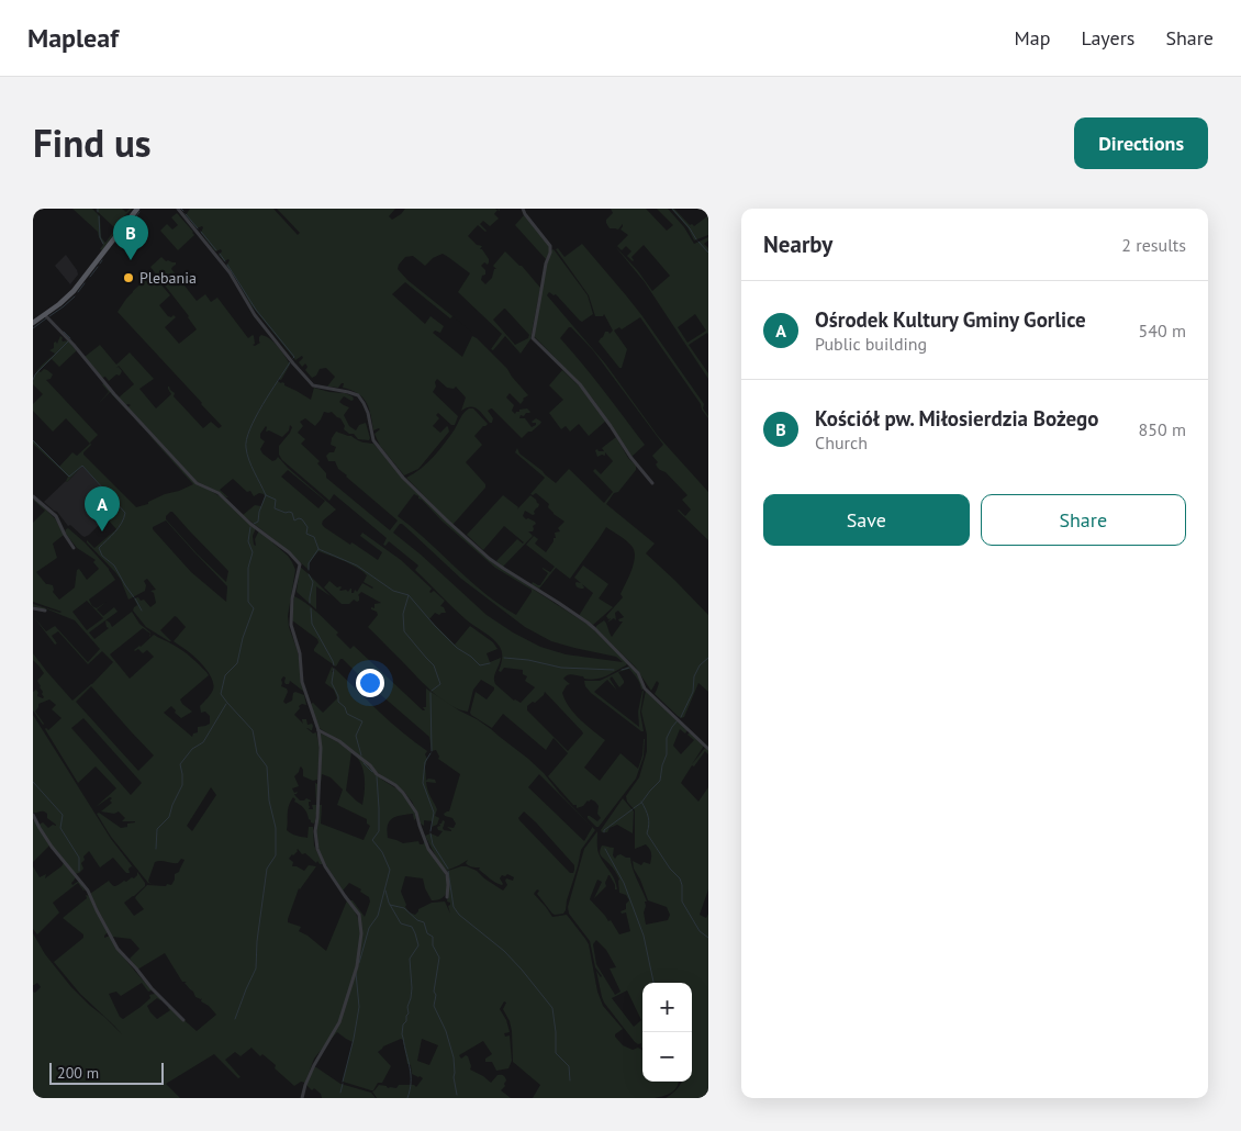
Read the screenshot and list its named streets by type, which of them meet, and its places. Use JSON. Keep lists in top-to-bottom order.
{
  "places": ["Plebania"],
  "scale_bar": "200 m",
  "page": {
    "header": "Mapleaf",
    "nav": ["Map", "Layers", "Share"],
    "title": "Find us",
    "buttons": [
      "Directions",
      ["Save", "Share"]
    ],
    "heading": ["Nearby", "2 results"],
    "pins": ["B", "A"],
    "list": [
      {
        "mark": "A",
        "name": "Ośrodek Kultury Gminy Gorlice",
        "note": "Public building",
        "value": "540 m"
      },
      {
        "mark": "B",
        "name": "Kościół pw. Miłosierdzia Bożego",
        "note": "Church",
        "value": "850 m"
      }
    ],
    "map_buttons": ["+", "−"],
    "scale": "200 m"
  }
}
